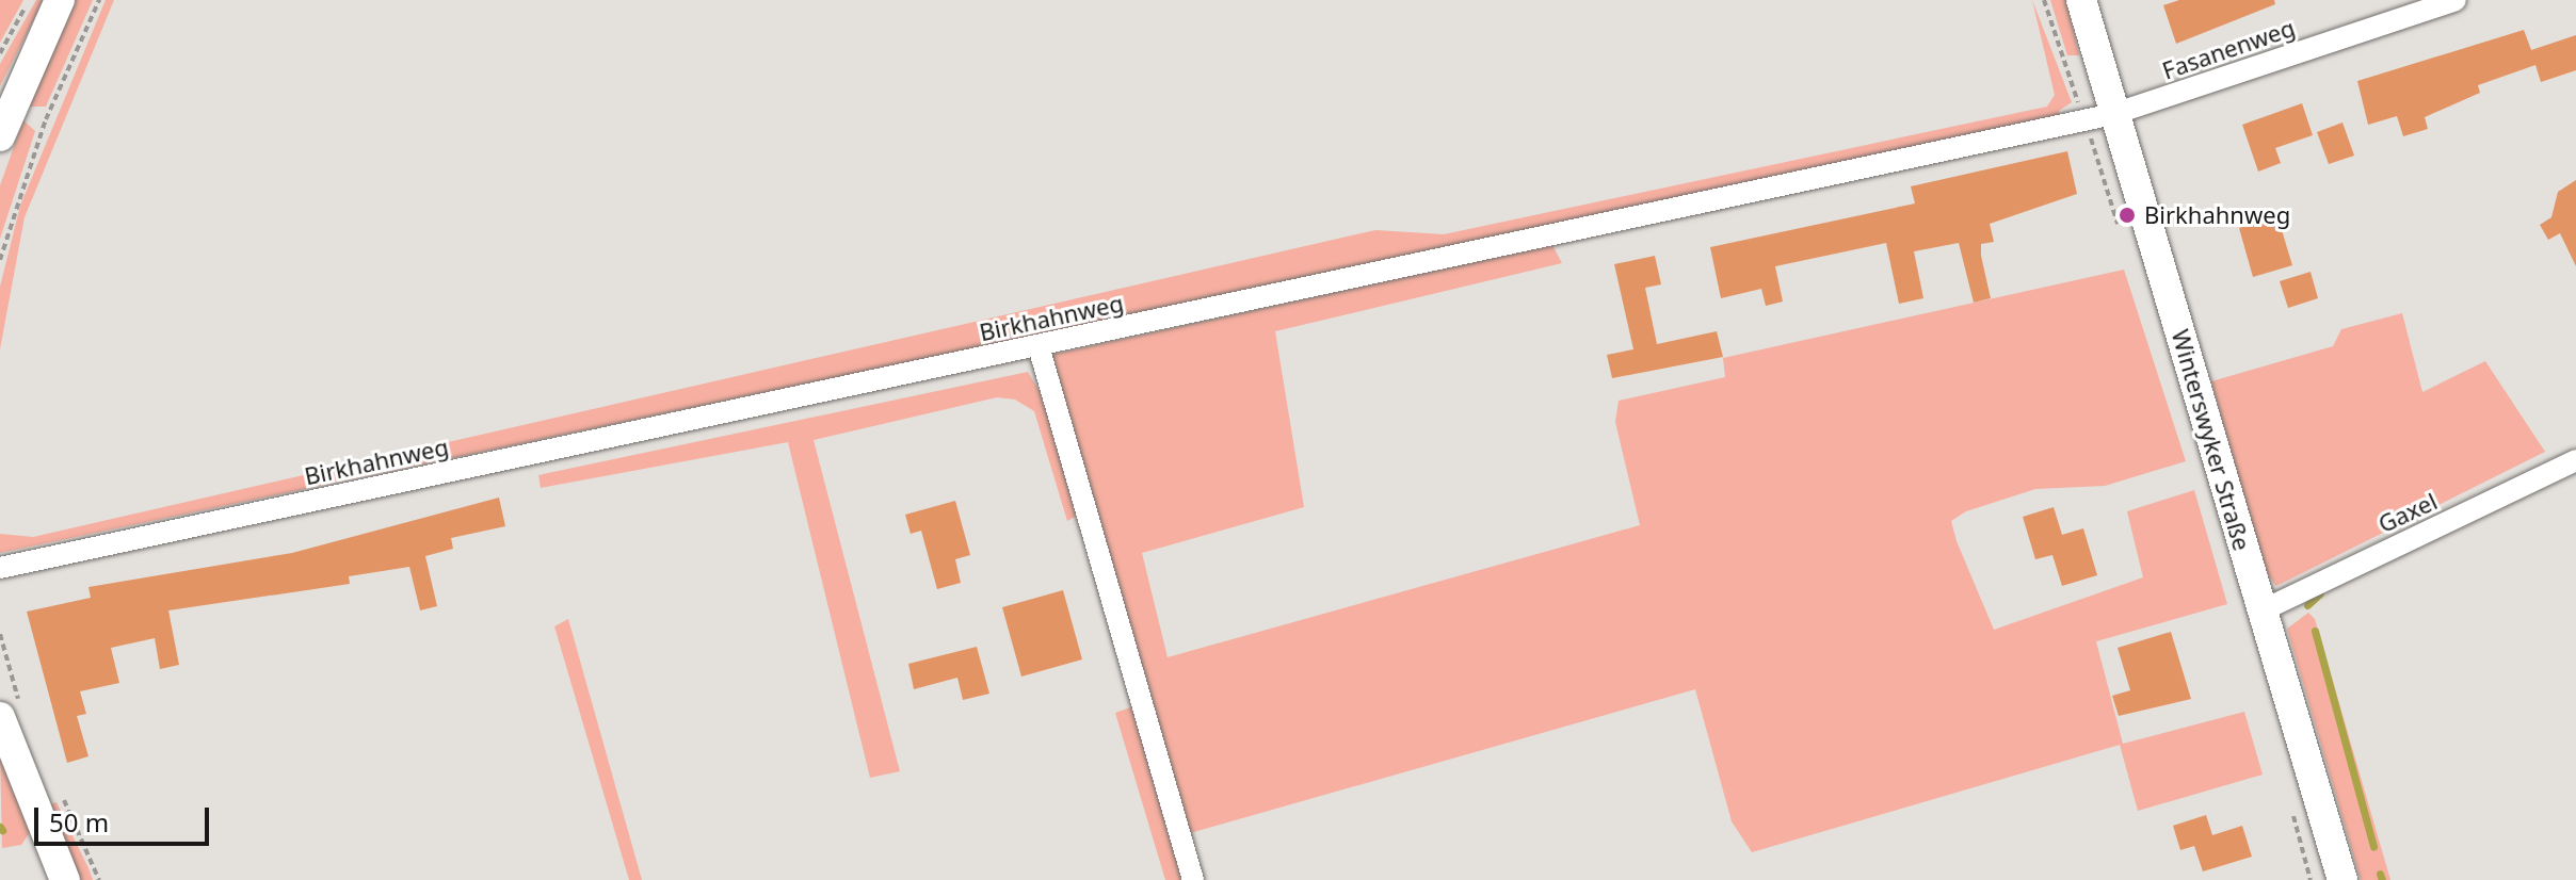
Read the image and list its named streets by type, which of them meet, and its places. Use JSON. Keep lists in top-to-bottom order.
{
  "streets": {
    "street": [
      "Fasanenweg",
      "Birkhahnweg",
      "Winterswyker Straße",
      "Gaxel"
    ]
  },
  "crossings": [
    ["Fasanenweg", "Birkhahnweg"],
    ["Fasanenweg", "Winterswyker Straße"],
    ["Birkhahnweg", "Winterswyker Straße"],
    ["Winterswyker Straße", "Gaxel"]
  ],
  "places": ["Birkhahnweg"],
  "scale_bar": "50 m"
}
